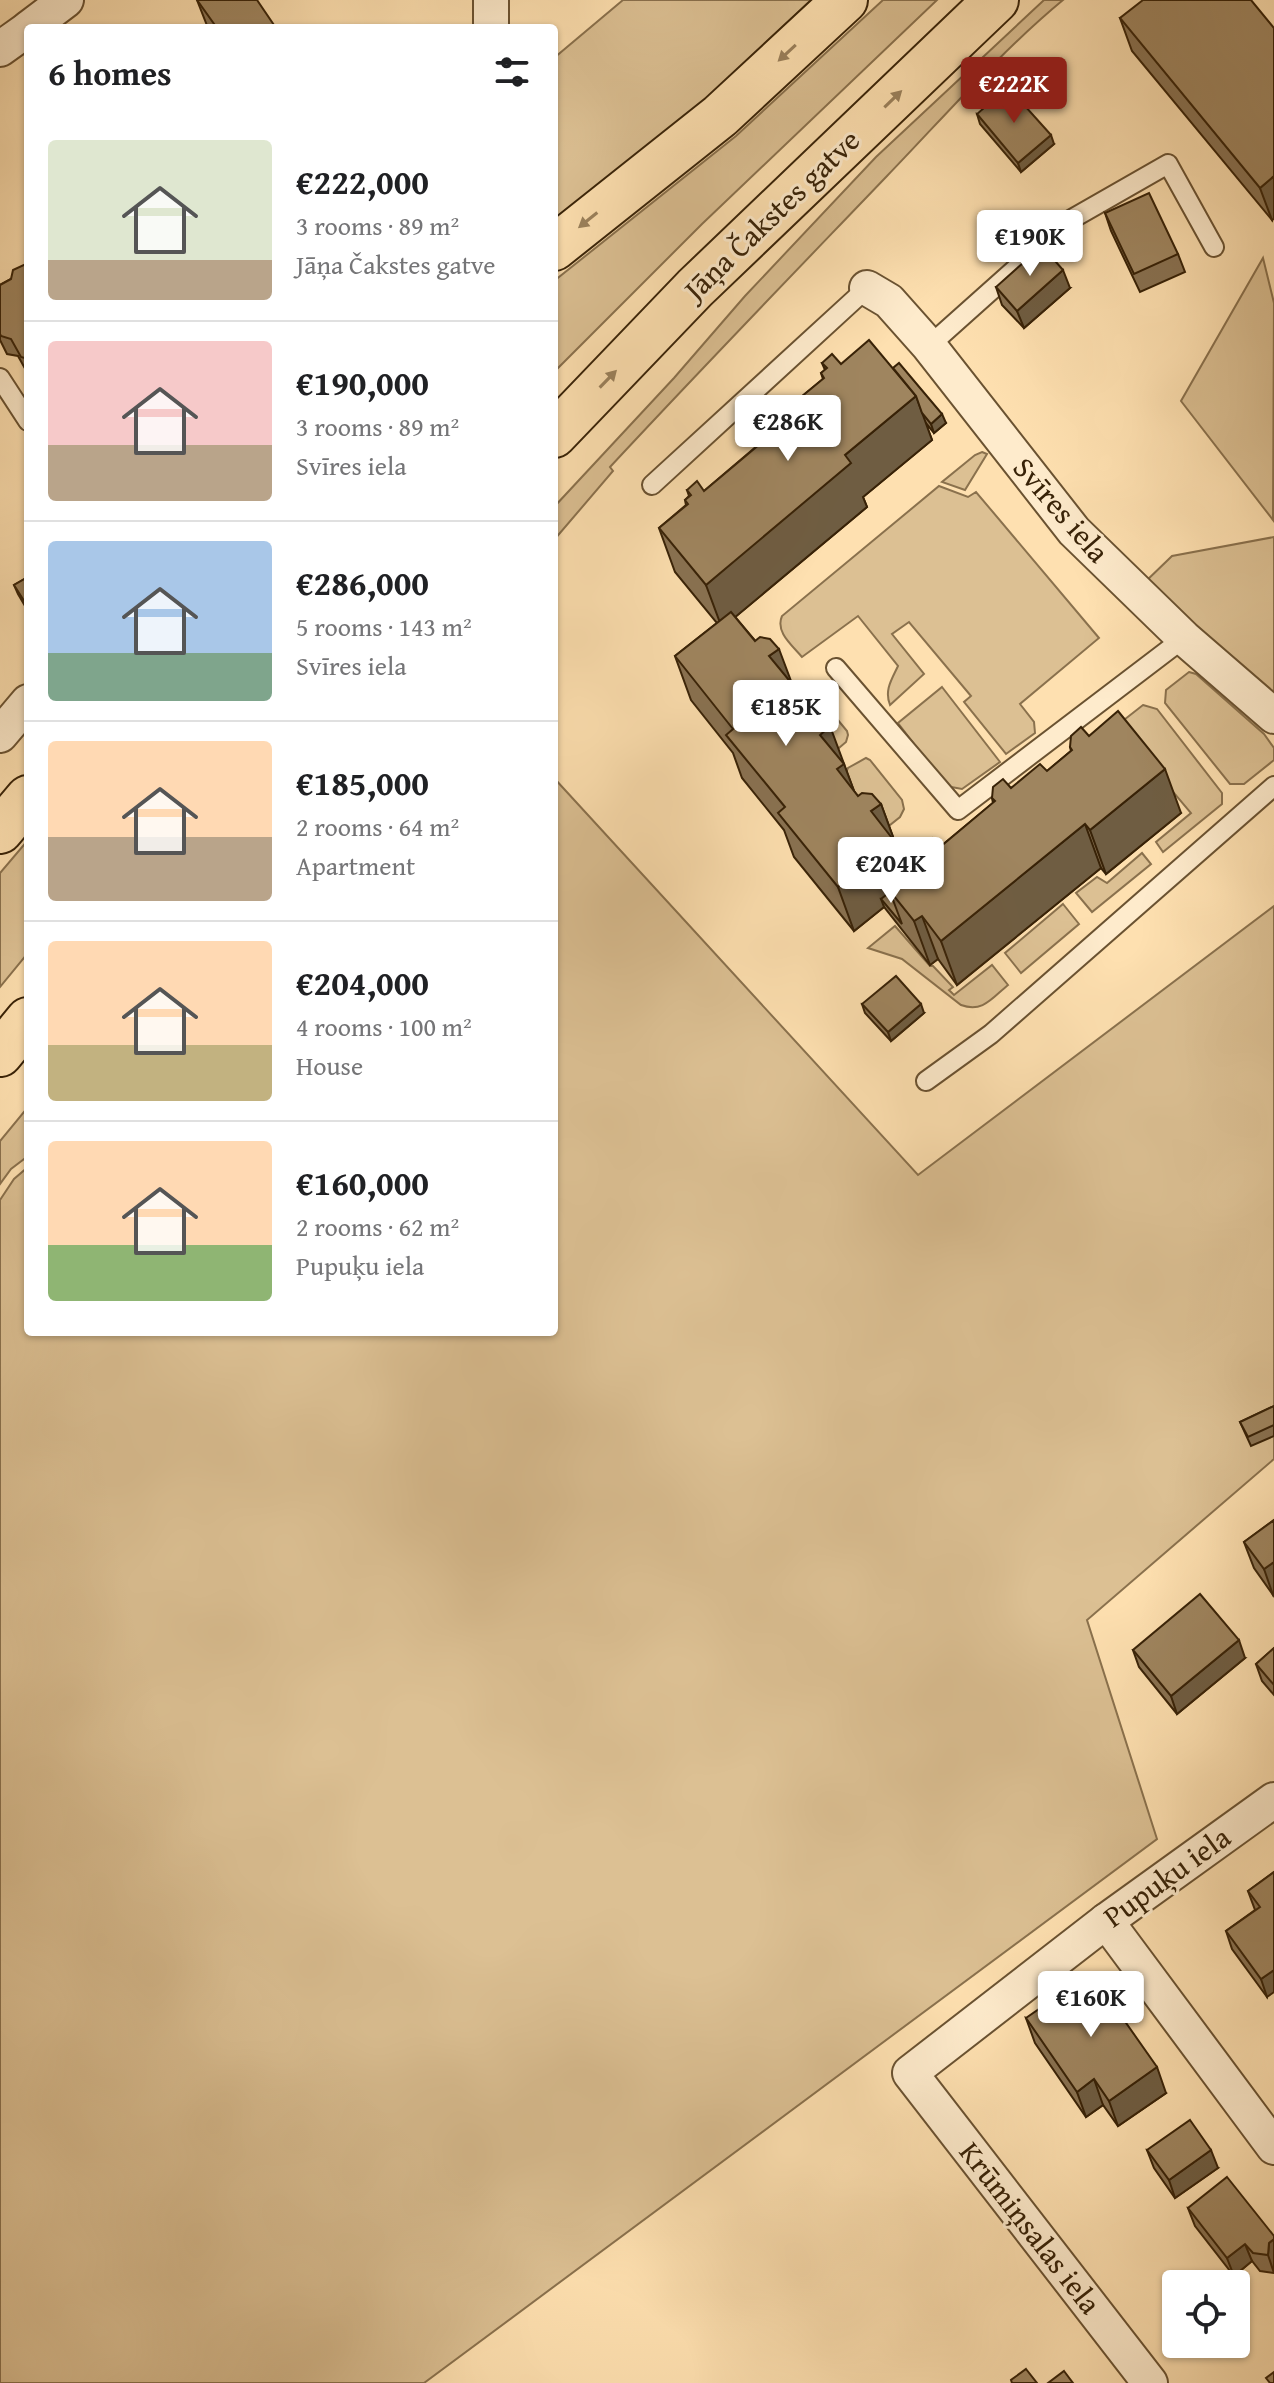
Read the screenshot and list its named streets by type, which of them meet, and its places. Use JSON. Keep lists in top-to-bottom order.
{
  "streets": {
    "highway": ["Jāņa Čakstes gatve"],
    "street": ["Svīres iela", "Pupuķu iela", "Krūmiņsalas iela"]
  },
  "crossings": [
    ["Pupuķu iela", "Krūmiņsalas iela"]
  ],
  "page": {
    "heading": "6 homes",
    "price": [
      "€222K",
      "€190K",
      "€286K",
      "€185K",
      "€204K",
      "€160K"
    ],
    "list": [
      {
        "name": "€222,000",
        "note": "3 rooms · 89 m² · Jāņa Čakstes gatve"
      },
      {
        "name": "€190,000",
        "note": "3 rooms · 89 m² · Svīres iela"
      },
      {
        "name": "€286,000",
        "note": "5 rooms · 143 m² · Svīres iela"
      },
      {
        "name": "€185,000",
        "note": "2 rooms · 64 m² · Apartment"
      },
      {
        "name": "€204,000",
        "note": "4 rooms · 100 m² · House"
      },
      {
        "name": "€160,000",
        "note": "2 rooms · 62 m² · Pupuķu iela"
      }
    ]
  }
}
